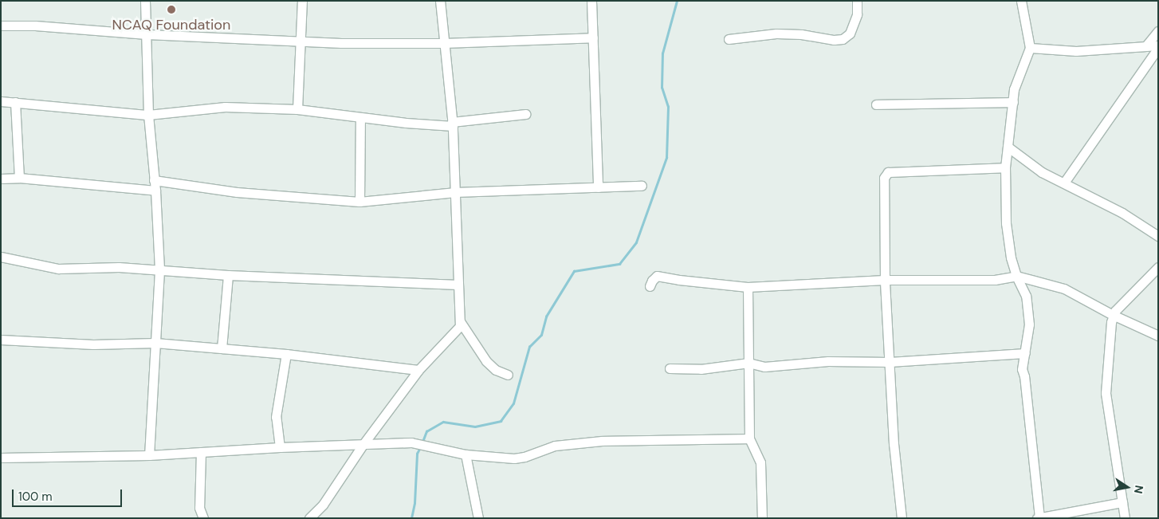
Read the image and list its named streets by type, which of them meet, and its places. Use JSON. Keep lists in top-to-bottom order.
{
  "places": ["NCAQ Foundation"],
  "scale_bar": "100 m",
  "north": "right"
}
